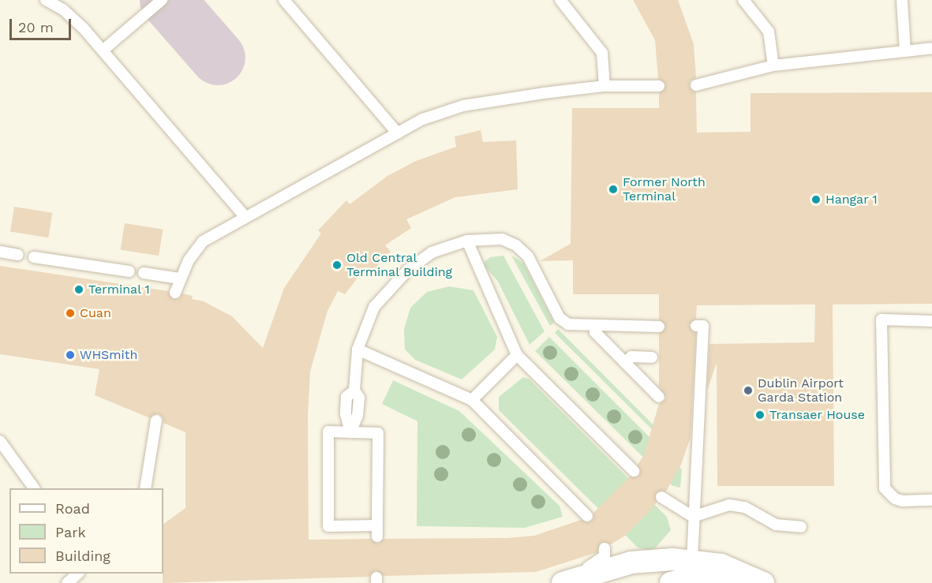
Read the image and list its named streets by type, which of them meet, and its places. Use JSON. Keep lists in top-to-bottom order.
{
  "places": [
    "Former North Terminal",
    "Hangar 1",
    "Old Central Terminal Building",
    "Terminal 1",
    "Cuan",
    "WHSmith",
    "Dublin Airport Garda Station",
    "Transaer House"
  ],
  "legend": ["Road", "Park", "Building"],
  "scale_bar": "20 m"
}
